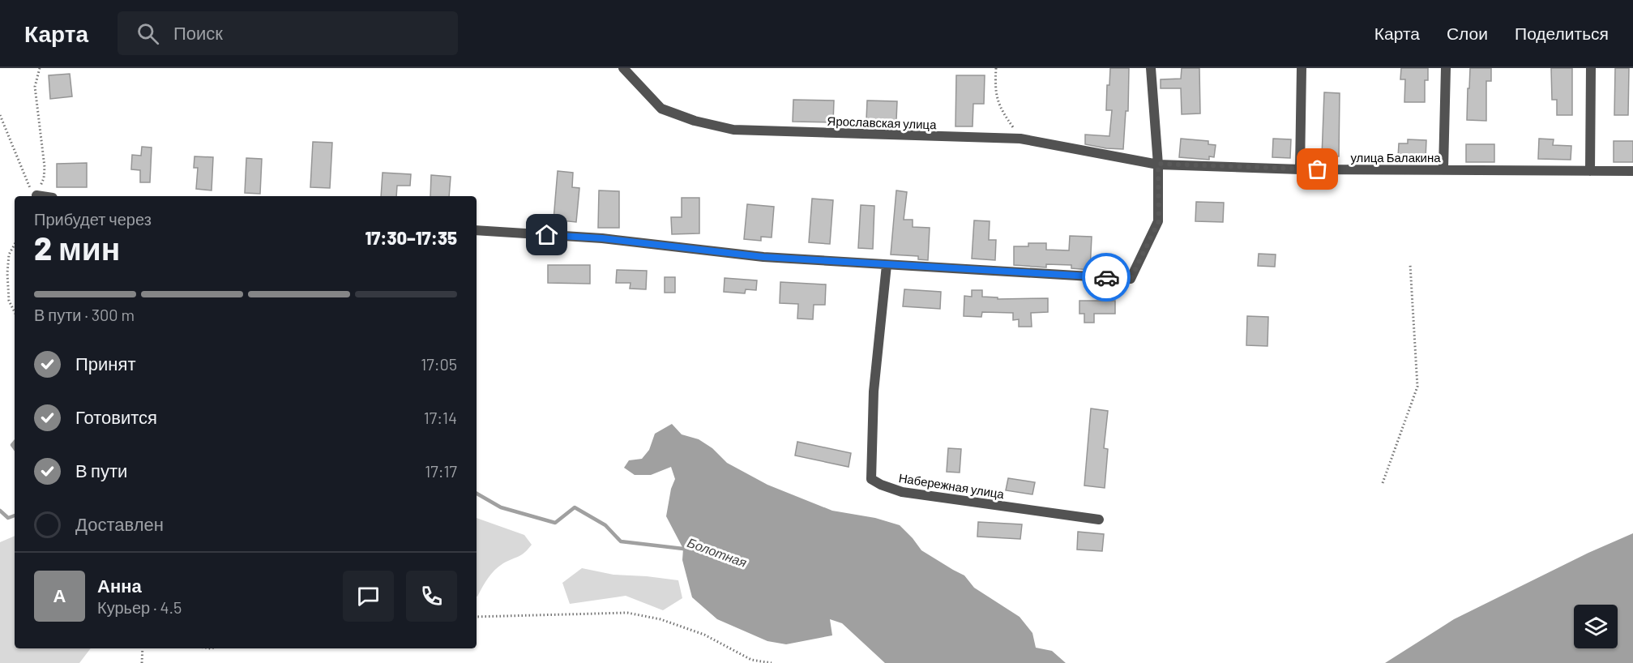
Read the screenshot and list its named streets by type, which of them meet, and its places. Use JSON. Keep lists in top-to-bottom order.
{
  "streets": {
    "street": ["Ярославская улица", "улица Балакина", "Набережная улица"]
  },
  "crossings": [
    ["Ярославская улица", "улица Балакина"]
  ],
  "water": ["Болотная"],
  "page": {
    "header": "Карта",
    "search": "Поиск",
    "nav": ["Карта", "Слои", "Поделиться"],
    "heading": ["2 мин", "Прибудет через", "17:30–17:35"],
    "panel": ["Анна", "Курьер · 4.5"],
    "bar": "В пути · 300 m",
    "list": [
      ["Принят", "17:05"],
      ["Готовится", "17:14"],
      ["В пути", "17:17"],
      "Доставлен"
    ],
    "round": "А"
  }
}
